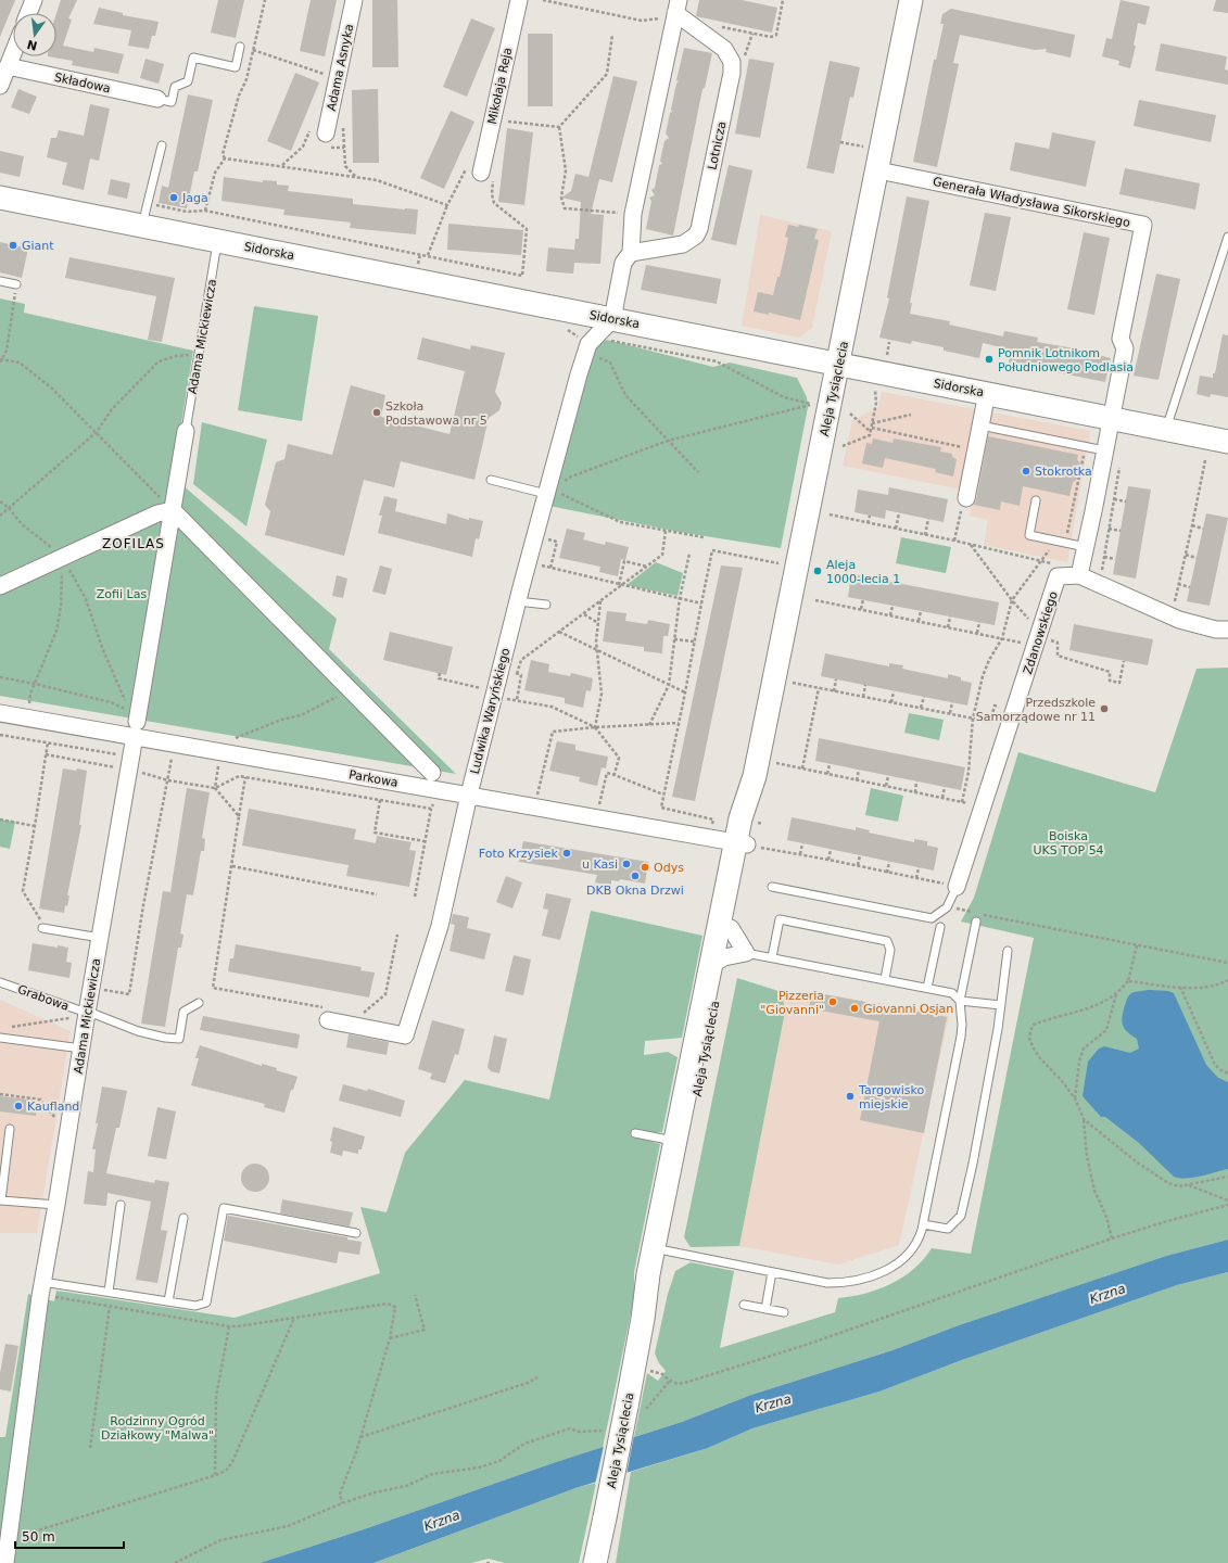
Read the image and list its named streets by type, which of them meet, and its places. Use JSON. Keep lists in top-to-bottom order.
{
  "streets": {
    "street": [
      "Adama Asnyka",
      "Składowa",
      "Mikołaja Reja",
      "Lotnicza",
      "Generała Władysława Sikorskiego",
      "Sidorska",
      "Adama Mickiewicza",
      "Aleja Tysiąclecia",
      "Zdanowskiego",
      "Ludwika Waryńskiego",
      "Parkowa"
    ],
    "lane": ["Grabowa"]
  },
  "crossings": [
    ["Generała Władysława Sikorskiego", "Sidorska"],
    ["Generała Władysława Sikorskiego", "Aleja Tysiąclecia"],
    ["Sidorska", "Adama Mickiewicza"],
    ["Sidorska", "Aleja Tysiąclecia"],
    ["Sidorska", "Ludwika Waryńskiego"],
    ["Adama Mickiewicza", "Parkowa"],
    ["Adama Mickiewicza", "Grabowa"],
    ["Aleja Tysiąclecia", "Parkowa"],
    ["Ludwika Waryńskiego", "Parkowa"]
  ],
  "districts": ["ZOFILAS"],
  "water": ["Krzna"],
  "parks": ["Zofii Las", "Boiska UKS TOP 54", "Rodzinny Ogród Działkowy \"Malwa\""],
  "places": [
    "Jaga",
    "Giant",
    "Pomnik Lotnikom Południowego Podlasia",
    "Szkoła Podstawowa nr 5",
    "Stokrotka",
    "Aleja 1000-lecia 1",
    "Przedszkole Samorządowe nr 11",
    "Foto Krzysiek",
    "u Kasi",
    "Odys",
    "DKB Okna Drzwi",
    "Pizzeria \"Giovanni\"",
    "Giovanni Osjan",
    "Targowisko miejskie",
    "Kaufland"
  ],
  "scale_bar": "50 m",
  "north": "bottom"
}
